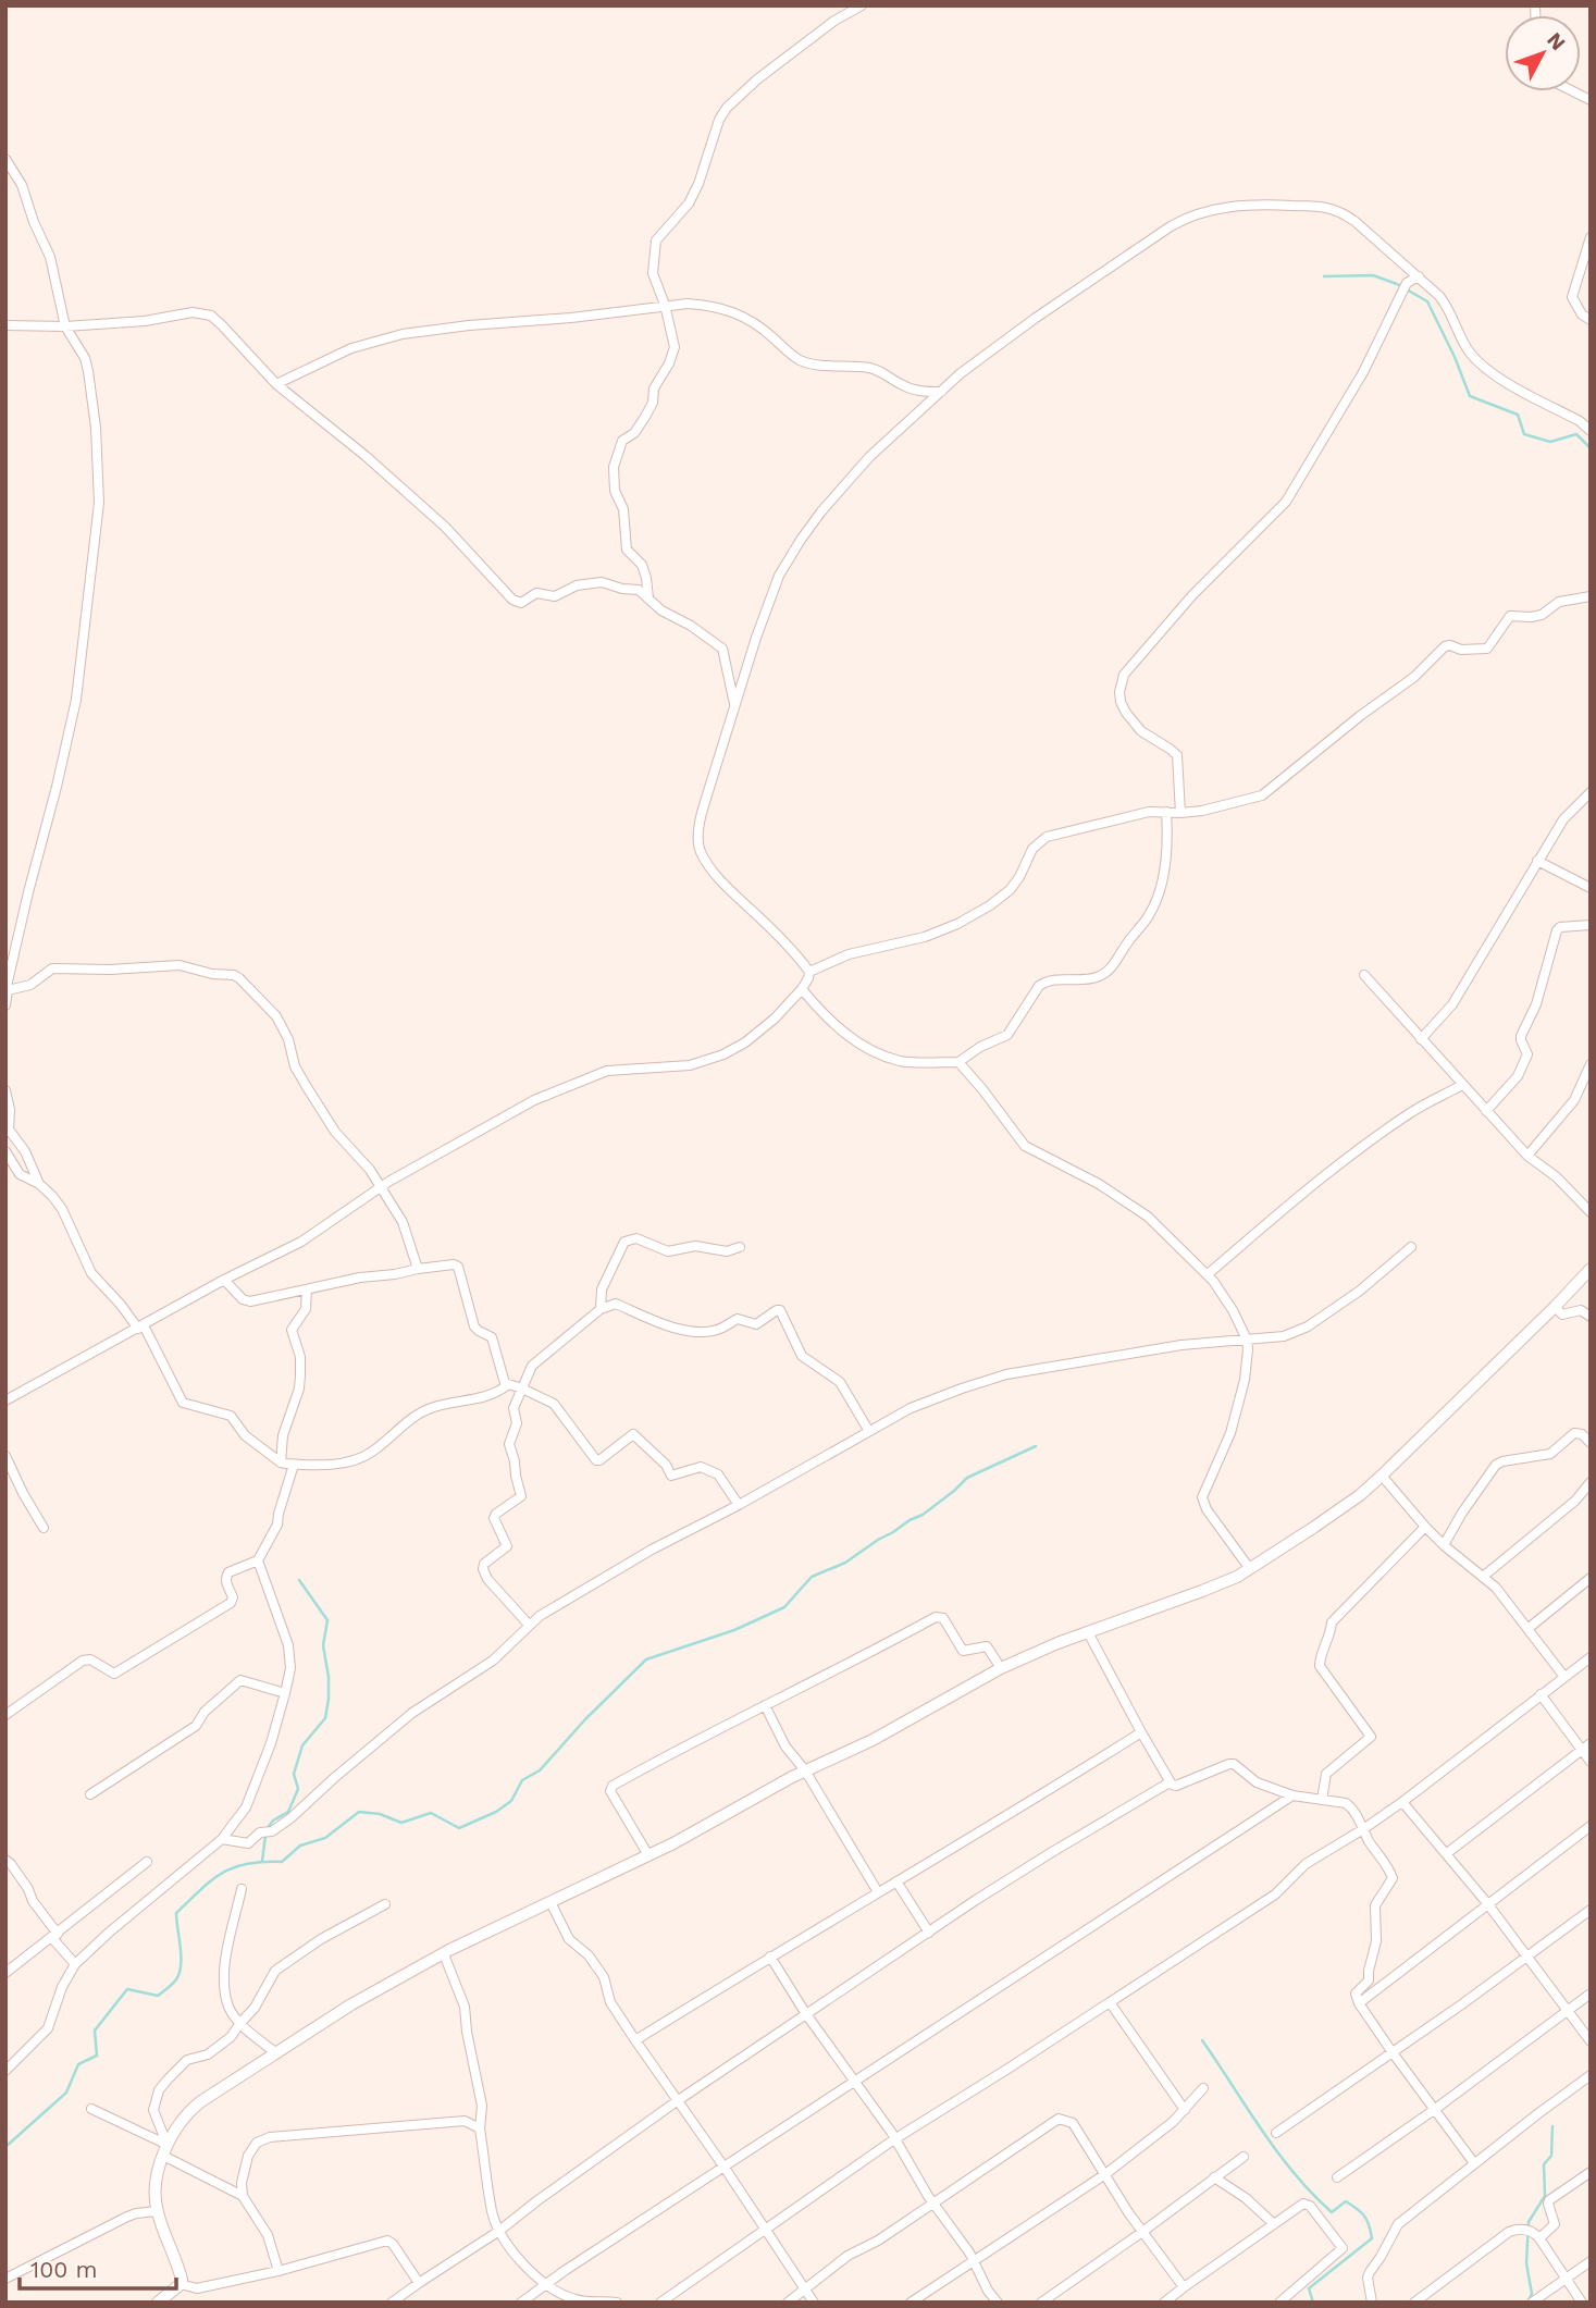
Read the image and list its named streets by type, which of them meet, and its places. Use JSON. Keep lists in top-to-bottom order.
{
  "scale_bar": "100 m",
  "north": "top right"
}
